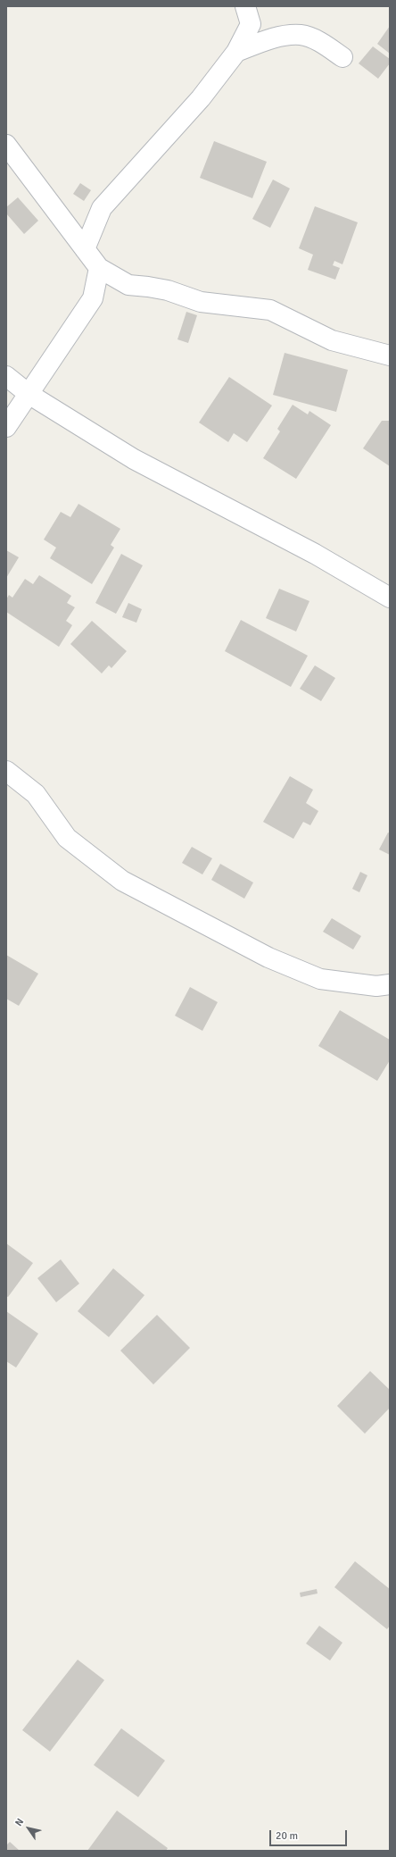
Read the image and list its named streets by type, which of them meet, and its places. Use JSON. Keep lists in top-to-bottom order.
{
  "scale_bar": "20 m",
  "north": "top left"
}
